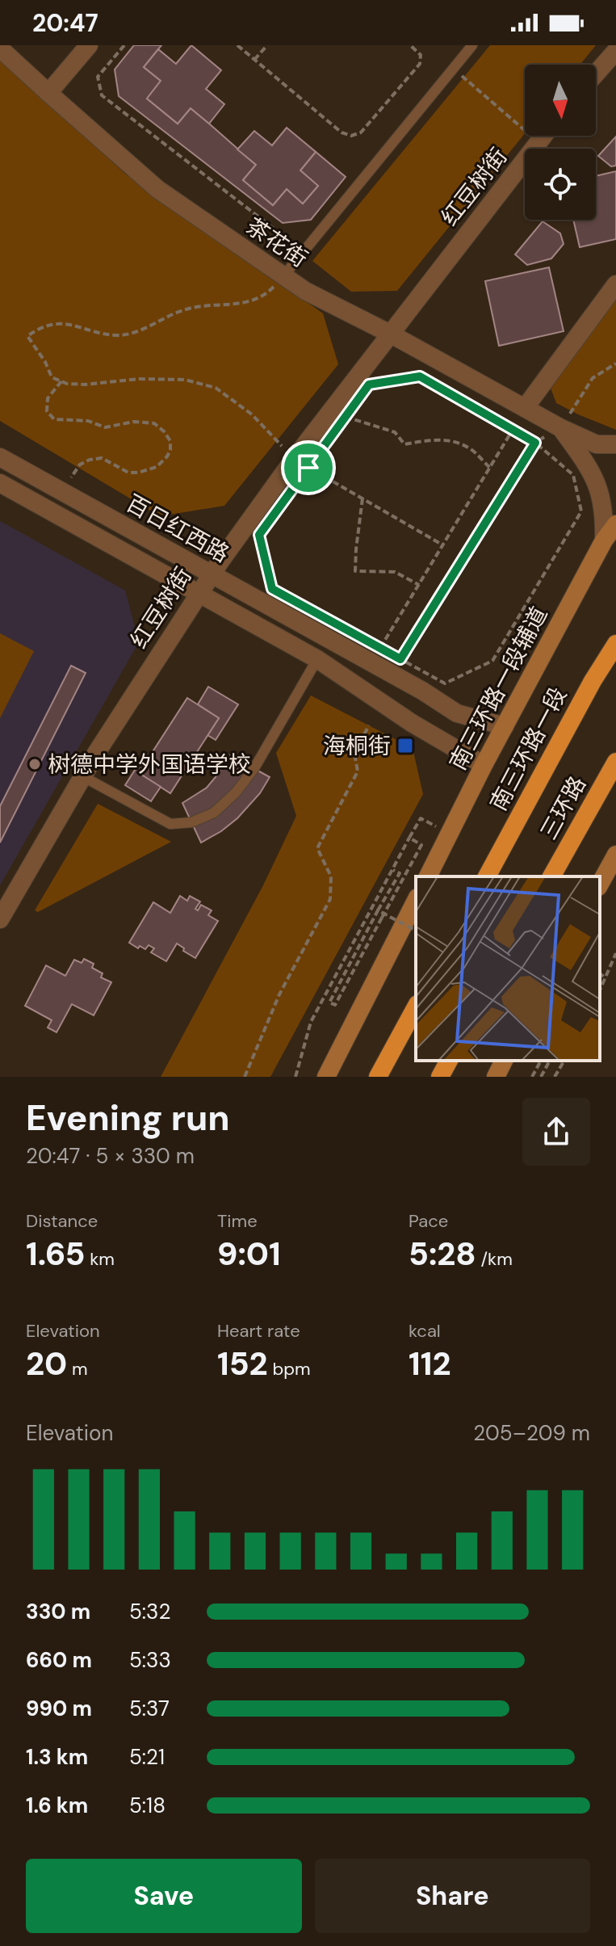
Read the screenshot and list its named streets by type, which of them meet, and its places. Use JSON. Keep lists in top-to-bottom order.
{
  "streets": {
    "highway": ["南三环路一段", "三环路"],
    "main road": ["南三环路一段辅道"],
    "street": ["红豆树街", "茶花街", "百日红西路"]
  },
  "crossings": [
    ["红豆树街", "茶花街"],
    ["红豆树街", "百日红西路"],
    ["茶花街", "南三环路一段辅道"],
    ["百日红西路", "南三环路一段辅道"]
  ],
  "places": {
    "transit": ["海桐街"],
    "other": ["树德中学外国语学校"]
  },
  "north": "bottom",
  "page": {
    "status": "20:47",
    "heading": ["Evening run", "20:47 · 5 × 330 m"],
    "stats": [
      ["Distance", "1.65 km"],
      ["Time", "9:01"],
      ["Pace", "5:28 /km"],
      ["Elevation", "20 m"],
      ["Heart rate", "152 bpm"],
      ["kcal", "112"]
    ],
    "chart": ["Elevation", "205–209 m"],
    "list": [
      {
        "name": "330 m",
        "note": "5:32"
      },
      {
        "name": "660 m",
        "note": "5:33"
      },
      {
        "name": "990 m",
        "note": "5:37"
      },
      {
        "name": "1.3 km",
        "note": "5:21"
      },
      {
        "name": "1.6 km",
        "note": "5:18"
      }
    ],
    "buttons": ["Save", "Share"]
  }
}
